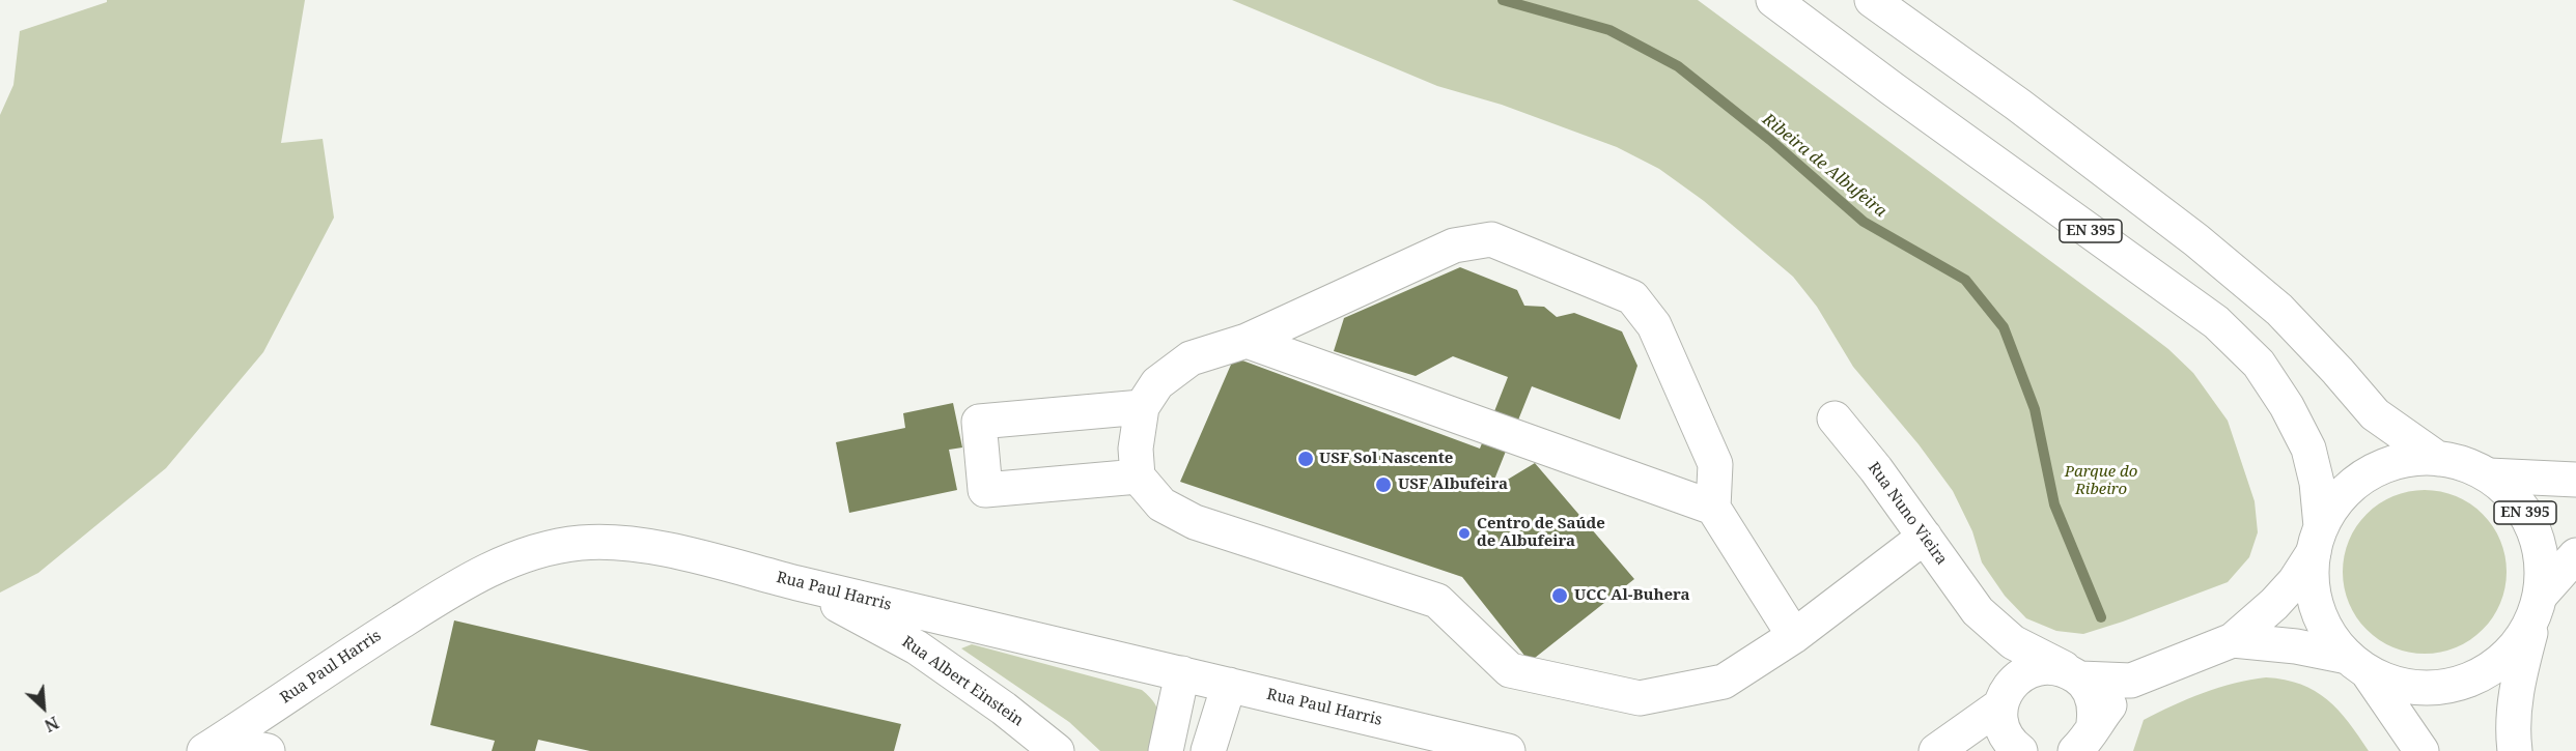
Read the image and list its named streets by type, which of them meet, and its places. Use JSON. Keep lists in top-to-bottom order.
{
  "streets": {
    "street": [
      "EN 395",
      "Rua Nuno Vieira",
      "Rua Paul Harris",
      "Rua Albert Einstein"
    ]
  },
  "crossings": [
    ["Rua Paul Harris", "Rua Albert Einstein"]
  ],
  "water": ["Ribeira de Albufeira"],
  "parks": ["Parque do Ribeiro"],
  "places": [
    "USF Sol Nascente",
    "USF Albufeira",
    "Centro de Saúde de Albufeira",
    "UCC Al-Buhera"
  ],
  "north": "bottom right"
}
